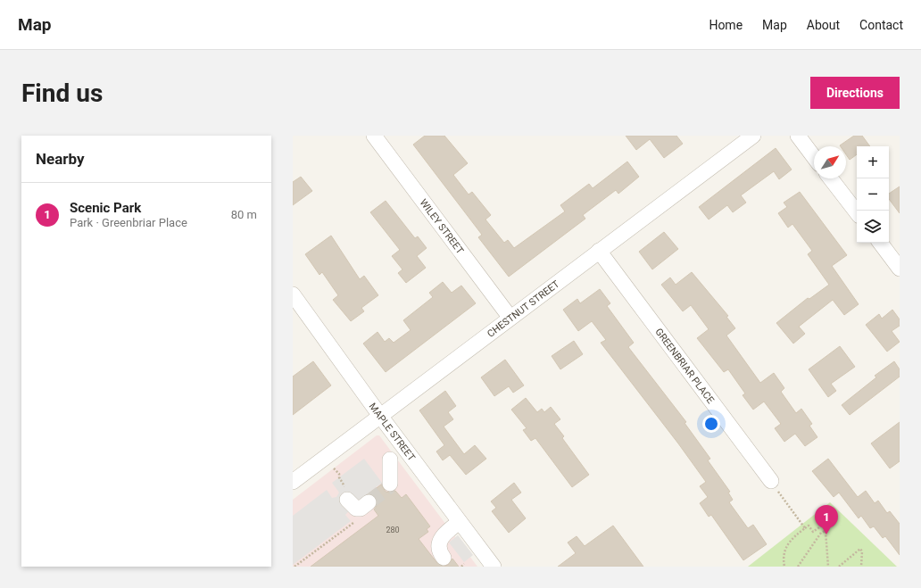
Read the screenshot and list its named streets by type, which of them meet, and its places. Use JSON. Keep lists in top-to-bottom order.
{
  "streets": {
    "street": [
      "WILEY STREET",
      "CHESTNUT STREET",
      "GREENBRIAR PLACE",
      "MAPLE STREET"
    ]
  },
  "crossings": [
    ["WILEY STREET", "CHESTNUT STREET"],
    ["CHESTNUT STREET", "GREENBRIAR PLACE"],
    ["CHESTNUT STREET", "MAPLE STREET"]
  ],
  "house_numbers": ["280"],
  "north": "top right",
  "page": {
    "header": "Map",
    "nav": [
      "Home",
      "Map",
      "About",
      "Contact"
    ],
    "buttons": "Directions",
    "title": "Find us",
    "heading": "Nearby",
    "map_buttons": ["+", "−"],
    "list": [
      {
        "mark": "1",
        "name": "Scenic Park",
        "note": "Park · Greenbriar Place",
        "value": "80 m"
      }
    ],
    "pins": "1"
  }
}
